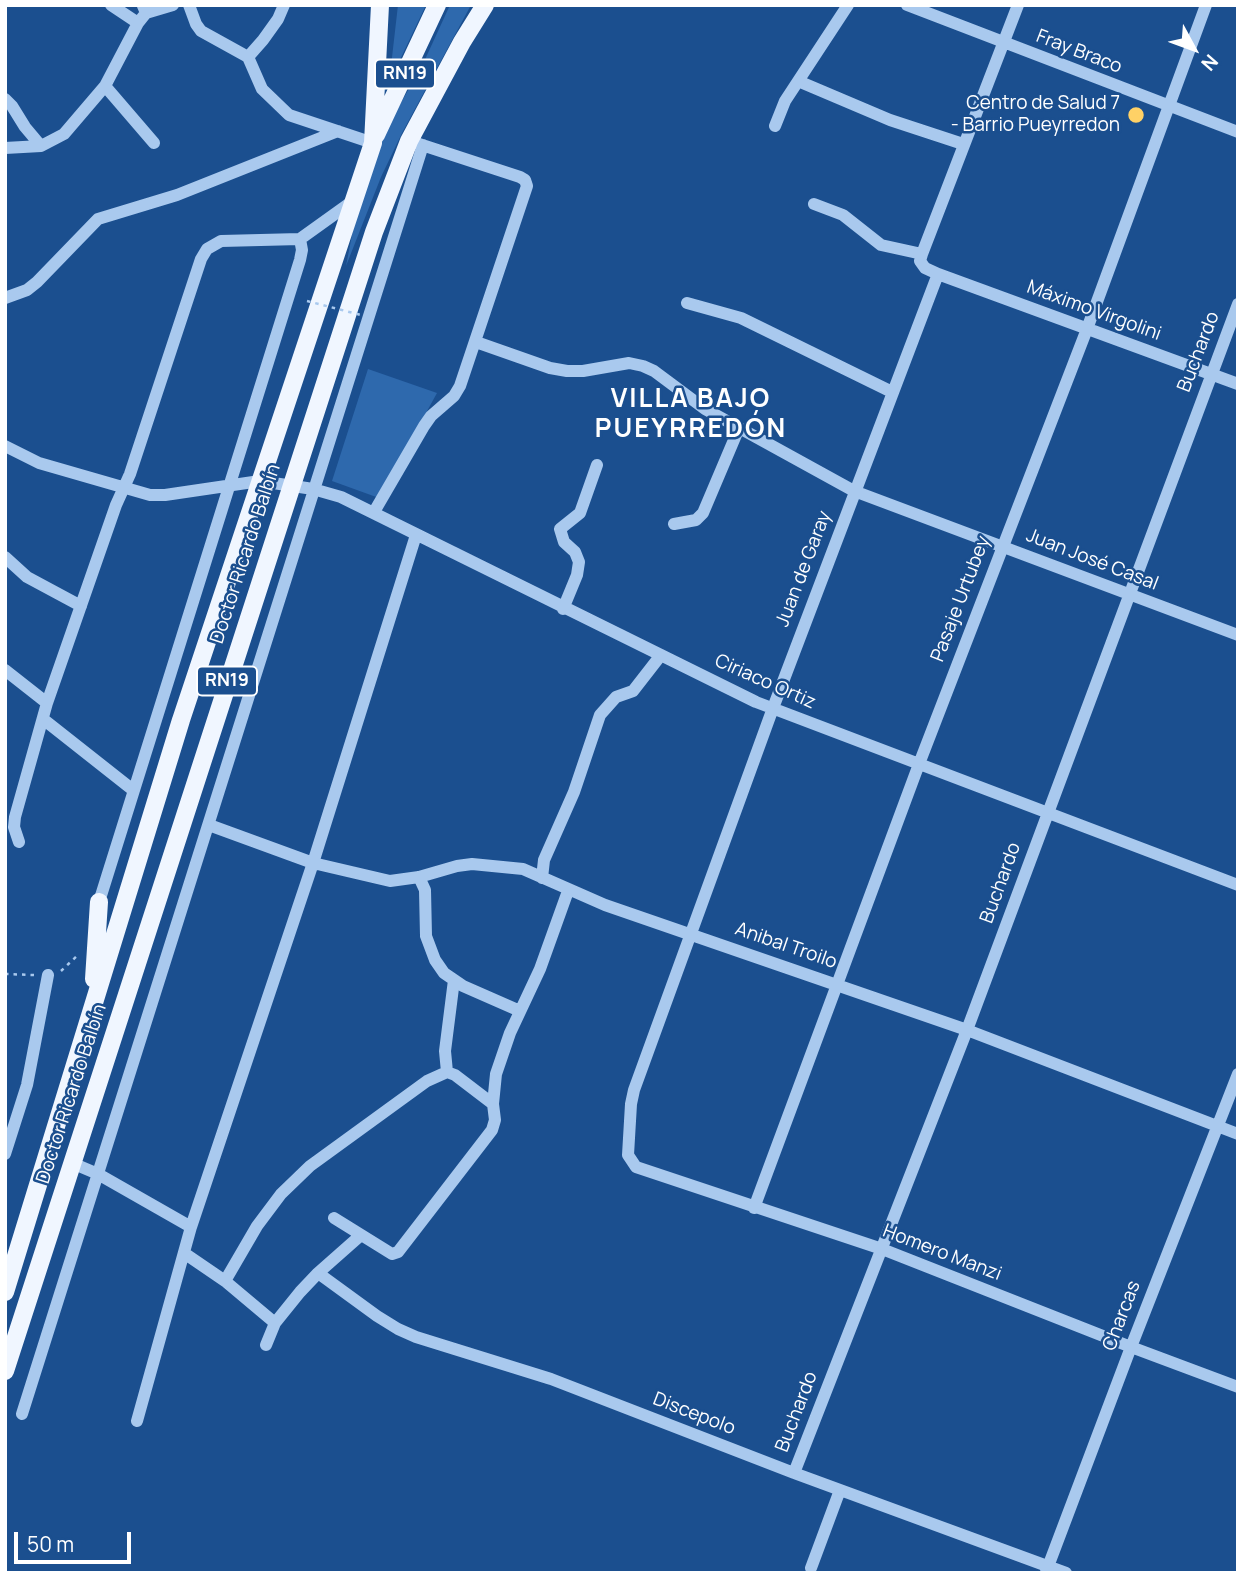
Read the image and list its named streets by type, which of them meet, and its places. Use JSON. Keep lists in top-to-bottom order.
{
  "streets": {
    "main road": ["RN19", "Doctor Ricardo Balbín"],
    "street": [
      "Fray Braco",
      "Máximo Virgolini",
      "Buchardo",
      "Juan José Casal",
      "Juan de Garay",
      "Pasaje Urtubey",
      "Ciriaco Ortiz",
      "Anibal Troilo",
      "Homero Manzi",
      "Charcas",
      "Discepolo"
    ]
  },
  "crossings": [
    ["Fray Braco", "Pasaje Urtubey"],
    ["RN19", "Doctor Ricardo Balbín"],
    ["Máximo Virgolini", "Buchardo"],
    ["Máximo Virgolini", "Juan de Garay"],
    ["Máximo Virgolini", "Pasaje Urtubey"],
    ["Buchardo", "Juan José Casal"],
    ["Buchardo", "Ciriaco Ortiz"],
    ["Buchardo", "Anibal Troilo"],
    ["Buchardo", "Homero Manzi"],
    ["Buchardo", "Discepolo"],
    ["Doctor Ricardo Balbín", "Ciriaco Ortiz"],
    ["Juan José Casal", "Juan de Garay"],
    ["Juan José Casal", "Pasaje Urtubey"],
    ["Juan de Garay", "Ciriaco Ortiz"],
    ["Juan de Garay", "Anibal Troilo"],
    ["Juan de Garay", "Homero Manzi"],
    ["Pasaje Urtubey", "Ciriaco Ortiz"],
    ["Pasaje Urtubey", "Anibal Troilo"],
    ["Pasaje Urtubey", "Homero Manzi"],
    ["Anibal Troilo", "Charcas"],
    ["Homero Manzi", "Charcas"],
    ["Charcas", "Discepolo"]
  ],
  "districts": ["VILLA BAJO PUEYRREDÓN"],
  "places": ["Centro de Salud 7 - Barrio Pueyrredon"],
  "scale_bar": "50 m",
  "north": "bottom right"
}
